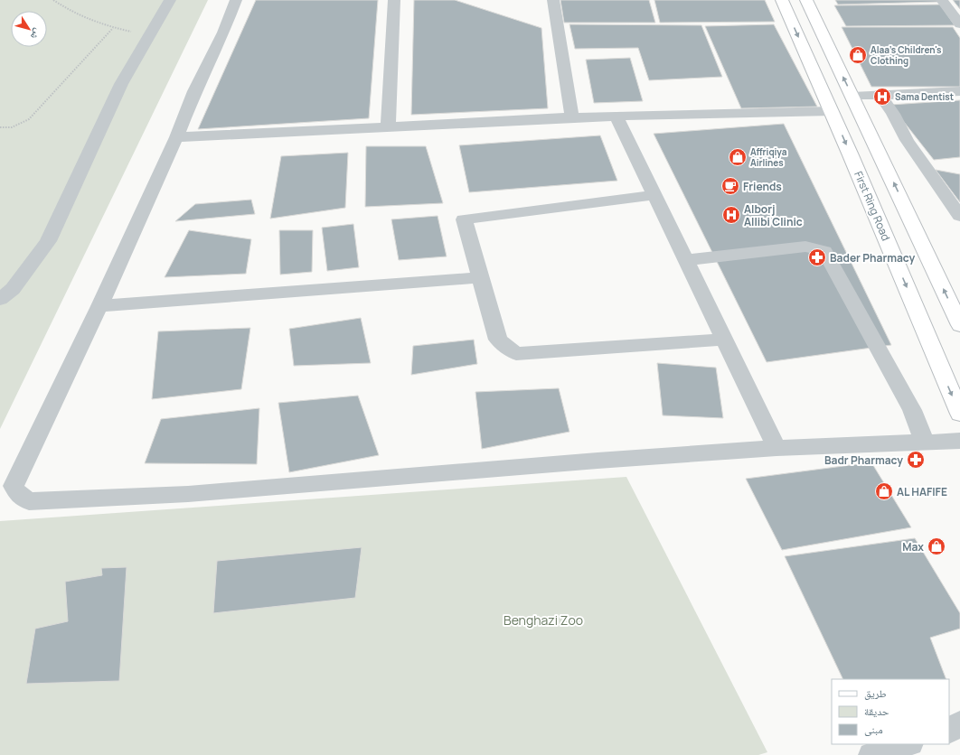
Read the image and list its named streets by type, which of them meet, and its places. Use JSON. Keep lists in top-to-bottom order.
{
  "streets": {
    "main road": ["First Ring Road"]
  },
  "parks": ["Benghazi Zoo"],
  "places": {
    "shop": [
      "Alaa's Children's Clothing",
      "Affriqiya Airlines",
      "AL HAFIFE",
      "Max"
    ],
    "hospital": ["Sama Dentist", "Alborj Allibi Clinic"],
    "cafe": ["Friends"],
    "pharmacy": ["Bader Pharmacy", "Badr Pharmacy"]
  },
  "legend": ["طريق", "حديقة", "مبنى"],
  "north": "bottom right"
}
